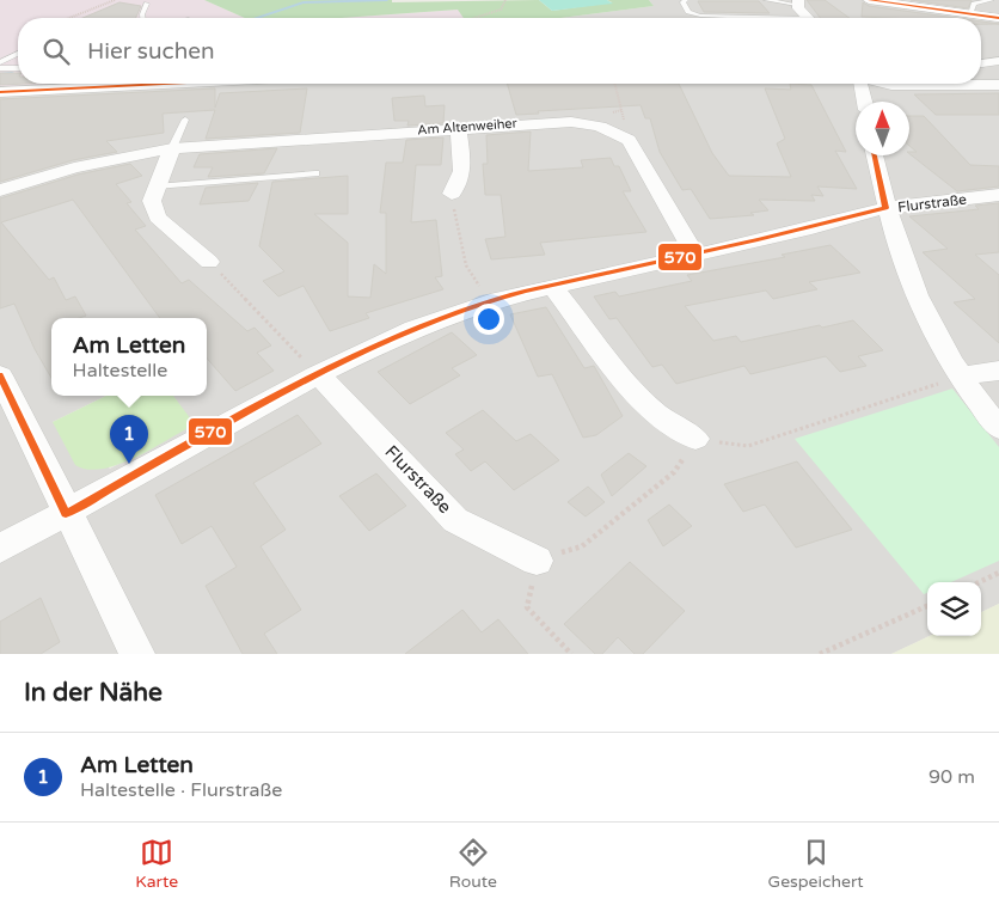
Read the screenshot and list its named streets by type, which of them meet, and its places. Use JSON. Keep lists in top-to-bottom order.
{
  "streets": {
    "street": ["Am Altenweiher", "Flurstraße"]
  },
  "lines": ["transit line 570"],
  "north": "top",
  "page": {
    "search": "Hier suchen",
    "popup": ["Am Letten", "Haltestelle"],
    "pins": "1",
    "heading": "In der Nähe",
    "list": [
      {
        "mark": "1",
        "name": "Am Letten",
        "note": "Haltestelle · Flurstraße",
        "value": "90 m"
      }
    ],
    "nav": ["Karte", "Route", "Gespeichert"]
  }
}
